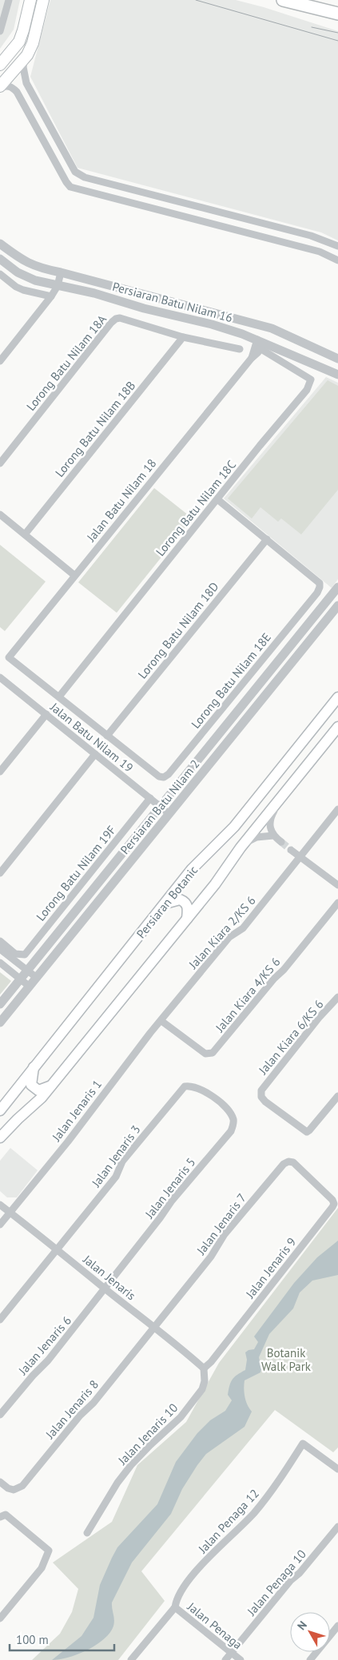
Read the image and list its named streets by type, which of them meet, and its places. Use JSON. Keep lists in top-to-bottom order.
{
  "streets": {
    "main road": ["Persiaran Botanic"],
    "street": [
      "Persiaran Batu Nilam 16",
      "Lorong Batu Nilam 18A",
      "Lorong Batu Nilam 18B",
      "Jalan Batu Nilam 18",
      "Lorong Batu Nilam 18C",
      "Lorong Batu Nilam 18D",
      "Lorong Batu Nilam 18E",
      "Jalan Batu Nilam 19",
      "Persiaran Batu Nilam 2",
      "Lorong Batu Nilam 19F",
      "Jalan Kiara 2/KS 6",
      "Jalan Kiara 4/KS 6",
      "Jalan Kiara 6/KS 6",
      "Jalan Jenaris 1",
      "Jalan Jenaris 3",
      "Jalan Jenaris 5",
      "Jalan Jenaris 7",
      "Jalan Jenaris 9",
      "Jalan Jenaris",
      "Jalan Jenaris 6",
      "Jalan Jenaris 8",
      "Jalan Jenaris 10",
      "Jalan Penaga 12",
      "Jalan Penaga 10",
      "Jalan Penaga"
    ]
  },
  "crossings": [
    ["Persiaran Batu Nilam 16", "Jalan Batu Nilam 18"],
    ["Persiaran Batu Nilam 16", "Lorong Batu Nilam 18C"],
    ["Lorong Batu Nilam 18A", "Lorong Batu Nilam 18B"],
    ["Jalan Batu Nilam 18", "Lorong Batu Nilam 18C"],
    ["Lorong Batu Nilam 18D", "Lorong Batu Nilam 18E"],
    ["Jalan Batu Nilam 19", "Persiaran Batu Nilam 2"],
    ["Jalan Batu Nilam 19", "Lorong Batu Nilam 19F"],
    ["Jalan Kiara 2/KS 6", "Jalan Kiara 4/KS 6"],
    ["Jalan Kiara 2/KS 6", "Jalan Jenaris 1"],
    ["Jalan Kiara 4/KS 6", "Jalan Jenaris 1"],
    ["Jalan Jenaris 1", "Jalan Jenaris"],
    ["Jalan Jenaris 3", "Jalan Jenaris 5"],
    ["Jalan Jenaris 3", "Jalan Jenaris"],
    ["Jalan Jenaris 5", "Jalan Jenaris"],
    ["Jalan Jenaris 5", "Jalan Jenaris 6"],
    ["Jalan Jenaris 7", "Jalan Jenaris 9"],
    ["Jalan Jenaris 7", "Jalan Jenaris"],
    ["Jalan Jenaris 7", "Jalan Jenaris 8"],
    ["Jalan Jenaris 9", "Jalan Jenaris"],
    ["Jalan Jenaris 9", "Jalan Jenaris 10"],
    ["Jalan Jenaris", "Jalan Jenaris 6"],
    ["Jalan Jenaris", "Jalan Jenaris 8"],
    ["Jalan Jenaris", "Jalan Jenaris 10"],
    ["Jalan Penaga 12", "Jalan Penaga"],
    ["Jalan Penaga 10", "Jalan Penaga"]
  ],
  "parks": ["Botanik Walk Park"],
  "scale_bar": "100 m",
  "north": "top left"
}
